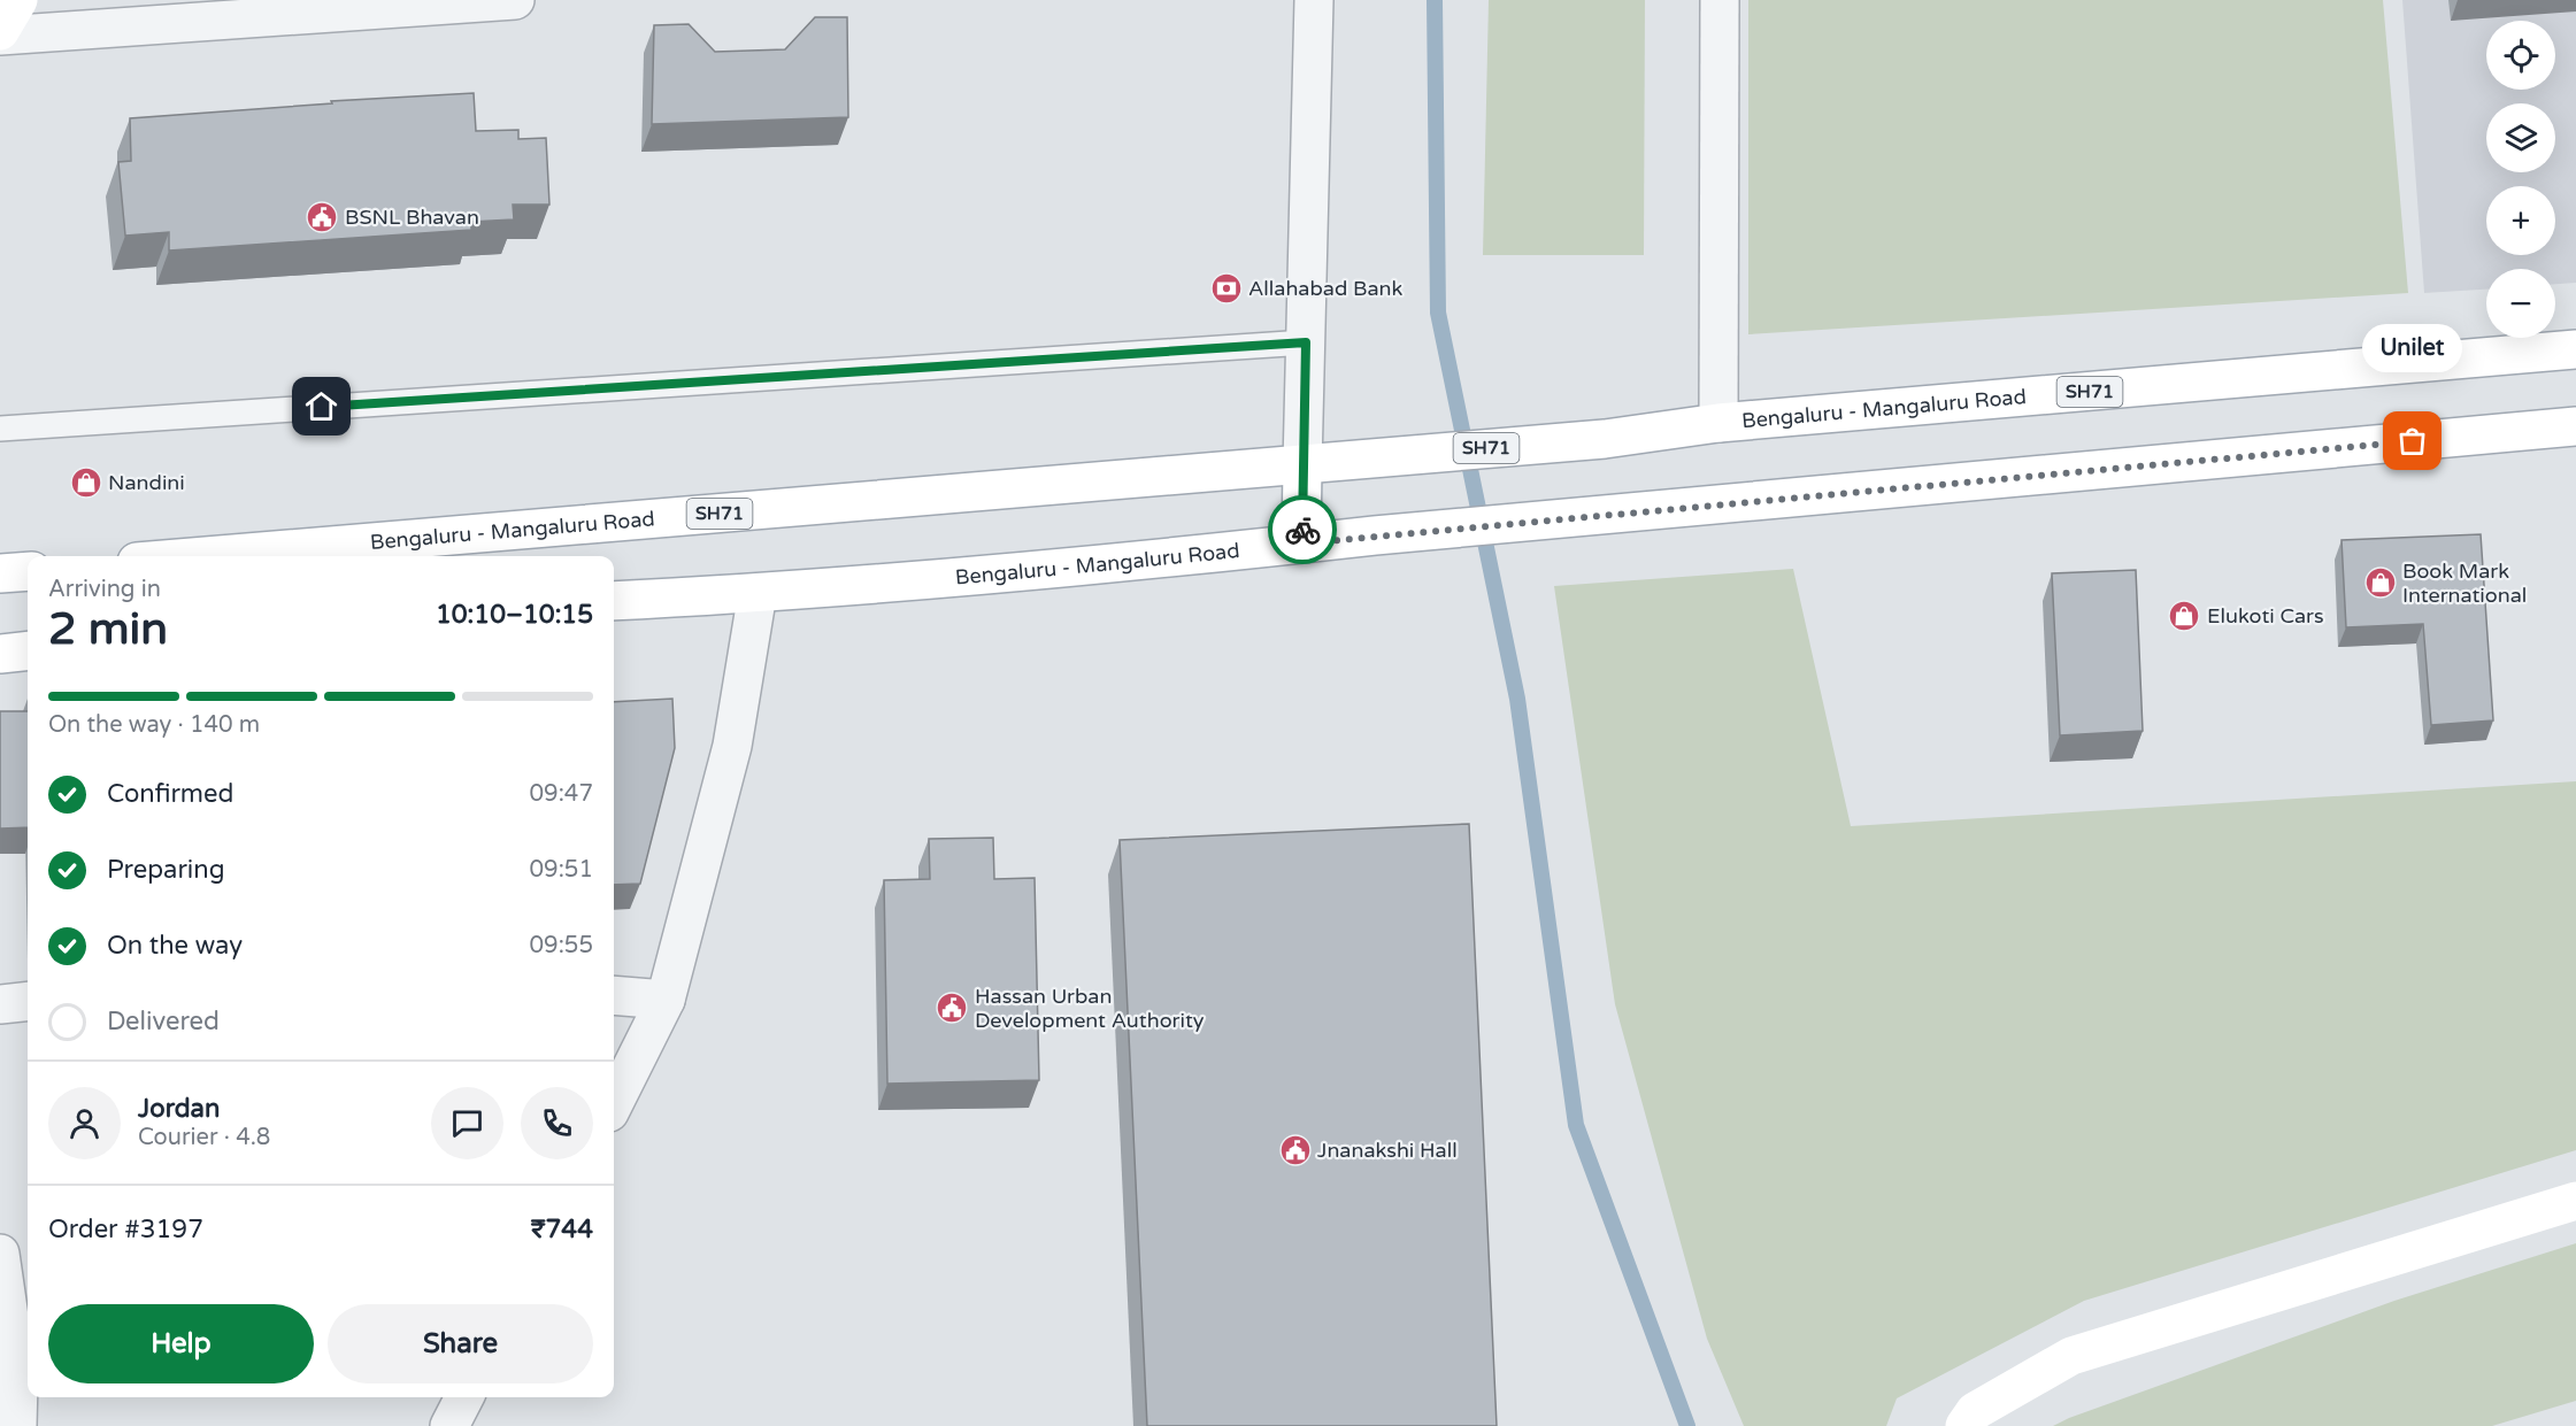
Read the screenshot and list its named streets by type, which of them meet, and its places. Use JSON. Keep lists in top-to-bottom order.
{
  "streets": {
    "main road": ["SH71", "Bengaluru - Mangaluru Road"]
  },
  "places": {
    "public building": ["BSNL Bhavan", "Hassan Urban Development Authority", "Jnanakshi Hall"],
    "bank": ["Allahabad Bank"],
    "other": ["Unilet"],
    "shop": ["Nandini", "Book Mark International", "Elukoti Cars"]
  },
  "page": {
    "map_buttons": ["+", "−"],
    "bubble": "Unilet",
    "heading": ["2 min", "Arriving in", "10:10–10:15"],
    "panel": [
      "Jordan",
      "Courier · 4.8",
      "Order #3197",
      "₹744"
    ],
    "bar": "On the way · 140 m",
    "list": [
      ["Confirmed", "09:47"],
      ["Preparing", "09:51"],
      ["On the way", "09:55"],
      "Delivered"
    ],
    "buttons": ["Help", "Share"]
  }
}
